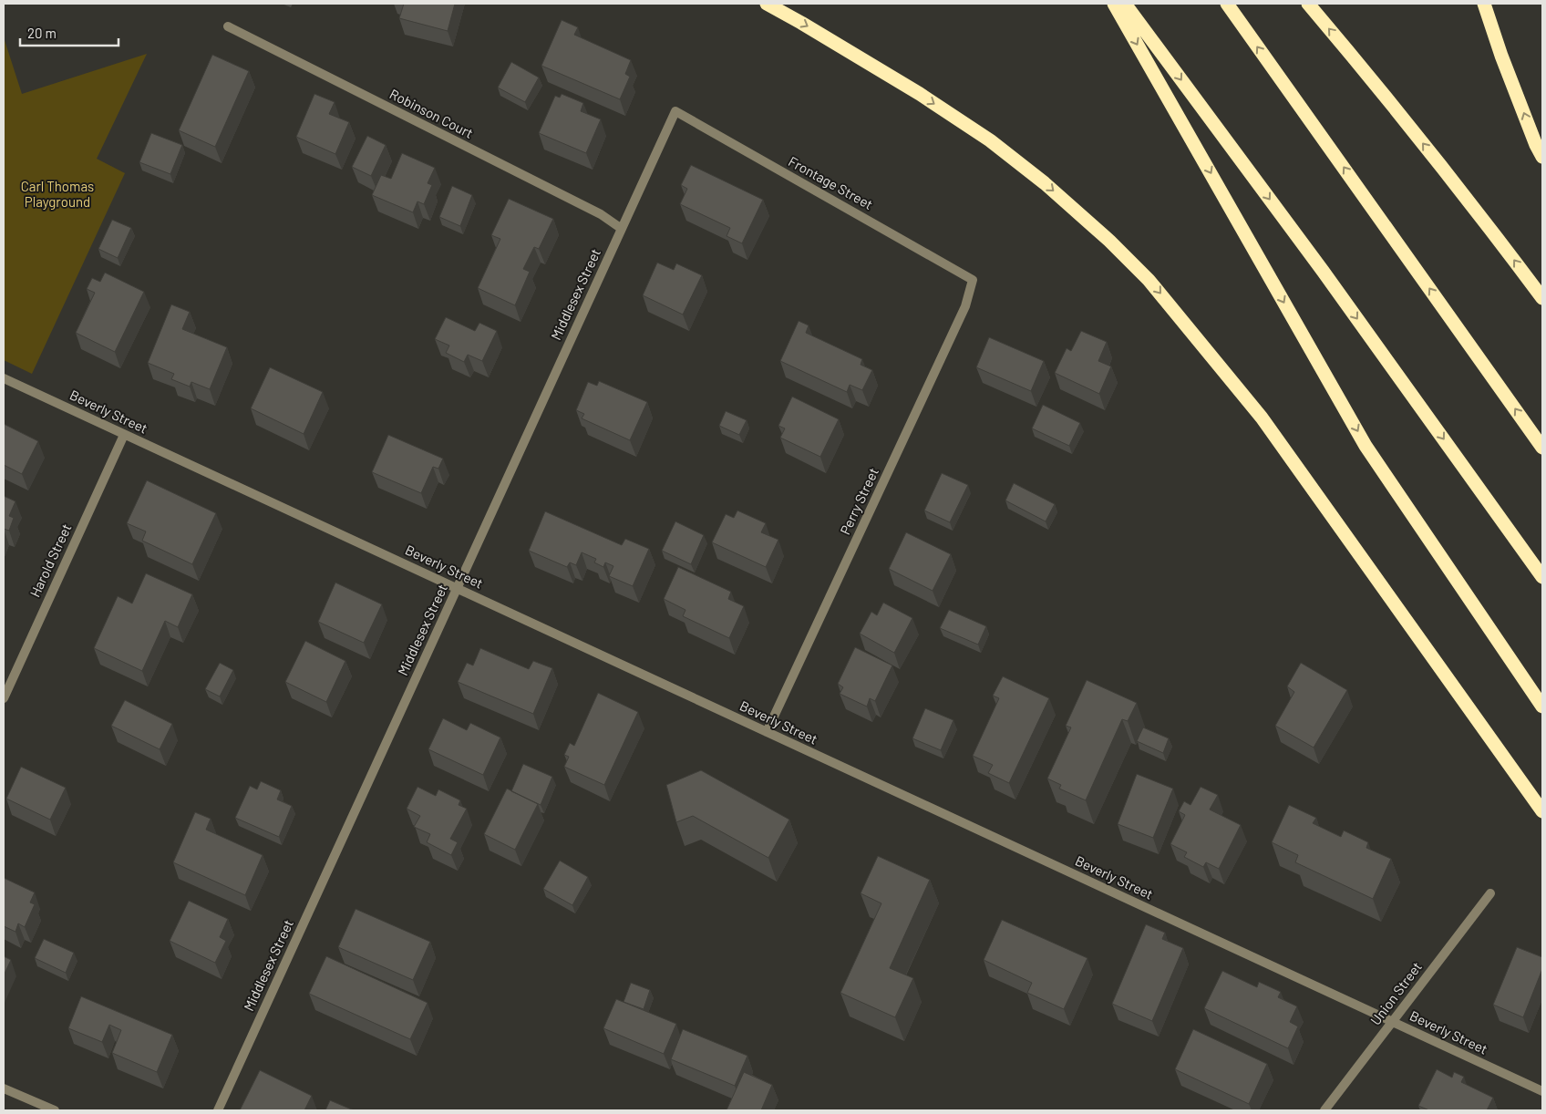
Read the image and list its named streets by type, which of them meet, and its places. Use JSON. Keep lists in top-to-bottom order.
{
  "streets": {
    "street": [
      "Robinson Court",
      "Frontage Street",
      "Middlesex Street",
      "Beverly Street",
      "Perry Street",
      "Harold Street",
      "Union Street"
    ]
  },
  "crossings": [
    ["Robinson Court", "Middlesex Street"],
    ["Frontage Street", "Middlesex Street"],
    ["Frontage Street", "Perry Street"],
    ["Middlesex Street", "Beverly Street"],
    ["Beverly Street", "Perry Street"],
    ["Beverly Street", "Harold Street"],
    ["Beverly Street", "Union Street"]
  ],
  "parks": ["Carl Thomas Playground"],
  "scale_bar": "20 m"
}
